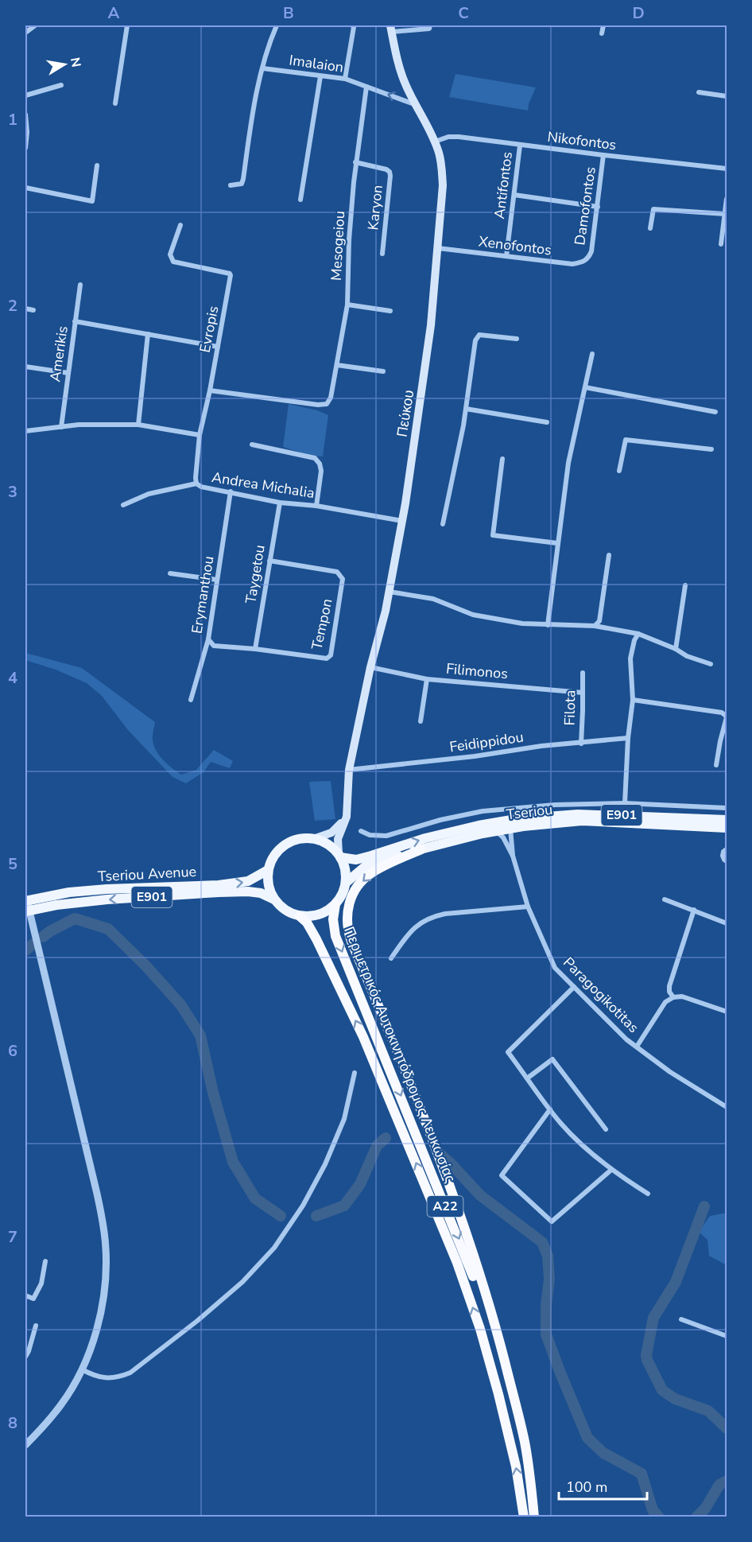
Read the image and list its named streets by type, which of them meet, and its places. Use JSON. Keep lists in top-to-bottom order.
{
  "streets": {
    "highway": ["Περιμετρικός Αυτοκινητόδρομος Λευκωσίας", "A22"],
    "main road": [
      "Πεύκου",
      "Tseriou",
      "E901",
      "Tseriou Avenue"
    ],
    "street": [
      "Imalaion",
      "Nikofontos",
      "Antifontos",
      "Damofontos",
      "Karyon",
      "Mesogeiou",
      "Xenofontos",
      "Evropis",
      "Amerikis",
      "Andrea Michalia",
      "Taygetou",
      "Erymanthou",
      "Tempon",
      "Filimonos",
      "Filota",
      "Feidippidou",
      "Paragogikotitas"
    ]
  },
  "crossings": [
    ["Imalaion", "Mesogeiou"],
    ["Imalaion", "Πεύκου"],
    ["Nikofontos", "Antifontos"],
    ["Nikofontos", "Damofontos"],
    ["Nikofontos", "Πεύκου"],
    ["Antifontos", "Xenofontos"],
    ["Damofontos", "Xenofontos"],
    ["Karyon", "Mesogeiou"],
    ["Mesogeiou", "Evropis"],
    ["Xenofontos", "Πεύκου"],
    ["Evropis", "Andrea Michalia"],
    ["Πεύκου", "Andrea Michalia"],
    ["Πεύκου", "Filimonos"],
    ["Πεύκου", "Feidippidou"],
    ["Πεύκου", "Tseriou"],
    ["Πεύκου", "Tseriou Avenue"],
    ["Πεύκου", "Περιμετρικός Αυτοκινητόδρομος Λευκωσίας"],
    ["Andrea Michalia", "Taygetou"],
    ["Andrea Michalia", "Erymanthou"],
    ["Taygetou", "Tempon"],
    ["Erymanthou", "Tempon"],
    ["Filimonos", "Filota"],
    ["Filota", "Feidippidou"],
    ["Tseriou", "Tseriou Avenue"],
    ["Tseriou", "Paragogikotitas"],
    ["Tseriou", "Περιμετρικός Αυτοκινητόδρομος Λευκωσίας"],
    ["Tseriou Avenue", "Περιμετρικός Αυτοκινητόδρομος Λευκωσίας"]
  ],
  "scale_bar": "100 m",
  "north": "right",
  "grid": {
    "columns": [
      "A",
      "B",
      "C",
      "D"
    ],
    "rows": [
      "1",
      "2",
      "3",
      "4",
      "5",
      "6",
      "7",
      "8"
    ]
  }
}
